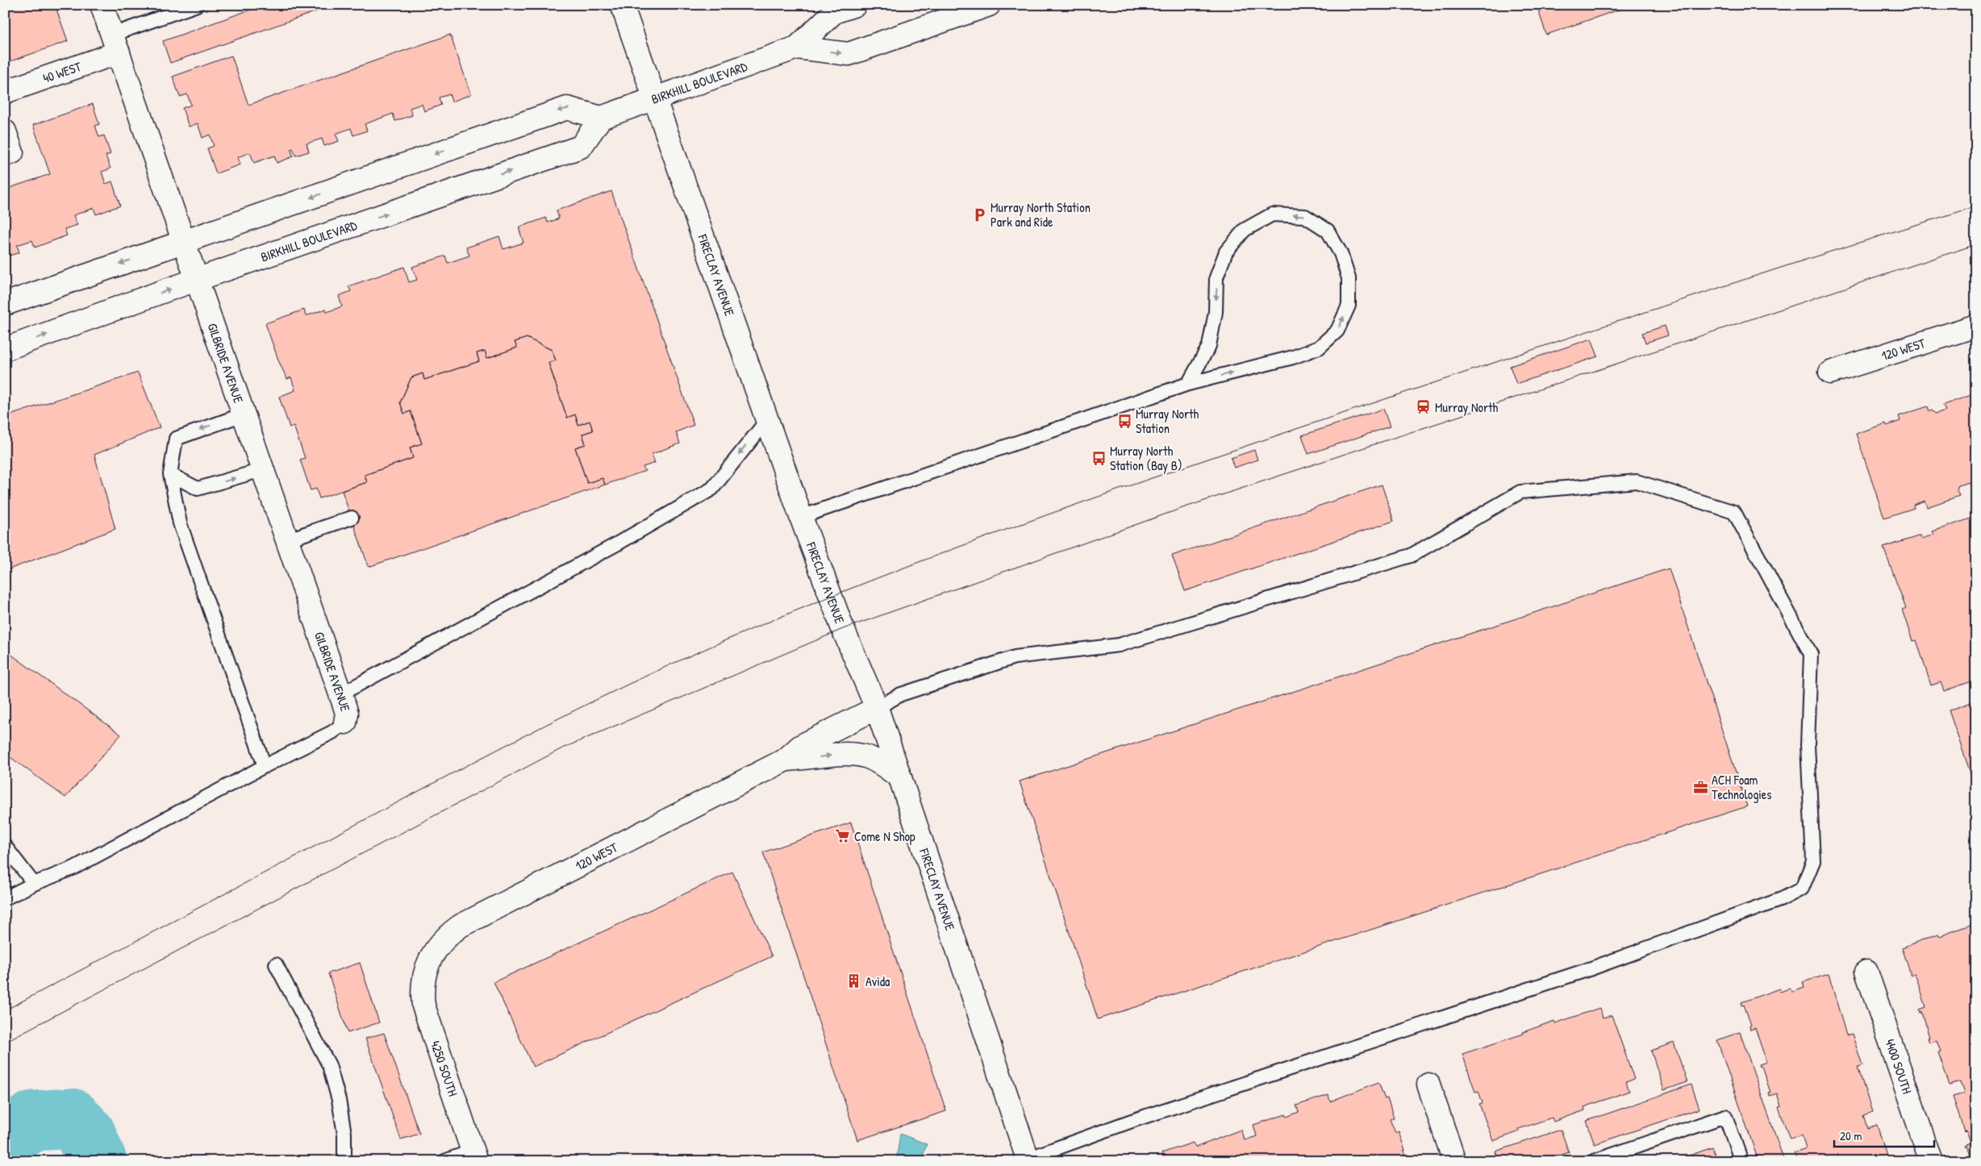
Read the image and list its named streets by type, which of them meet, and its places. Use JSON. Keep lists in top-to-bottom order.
{
  "streets": {
    "street": [
      "40 WEST",
      "BIRKHILL BOULEVARD",
      "FIRECLAY AVENUE",
      "120 WEST",
      "GILBRIDE AVENUE",
      "4400 SOUTH",
      "4250 SOUTH"
    ]
  },
  "crossings": [
    ["40 WEST", "GILBRIDE AVENUE"],
    ["BIRKHILL BOULEVARD", "FIRECLAY AVENUE"],
    ["BIRKHILL BOULEVARD", "GILBRIDE AVENUE"],
    ["FIRECLAY AVENUE", "120 WEST"],
    ["120 WEST", "4250 SOUTH"]
  ],
  "places": {
    "parking": ["Murray North Station Park and Ride"],
    "station": ["Murray North"],
    "bus stop": ["Murray North Station", "Murray North Station (Bay B)"],
    "office": ["ACH Foam Technologies"],
    "supermarket": ["Come N Shop"],
    "building": ["Avida"]
  },
  "scale_bar": "20 m"
}
